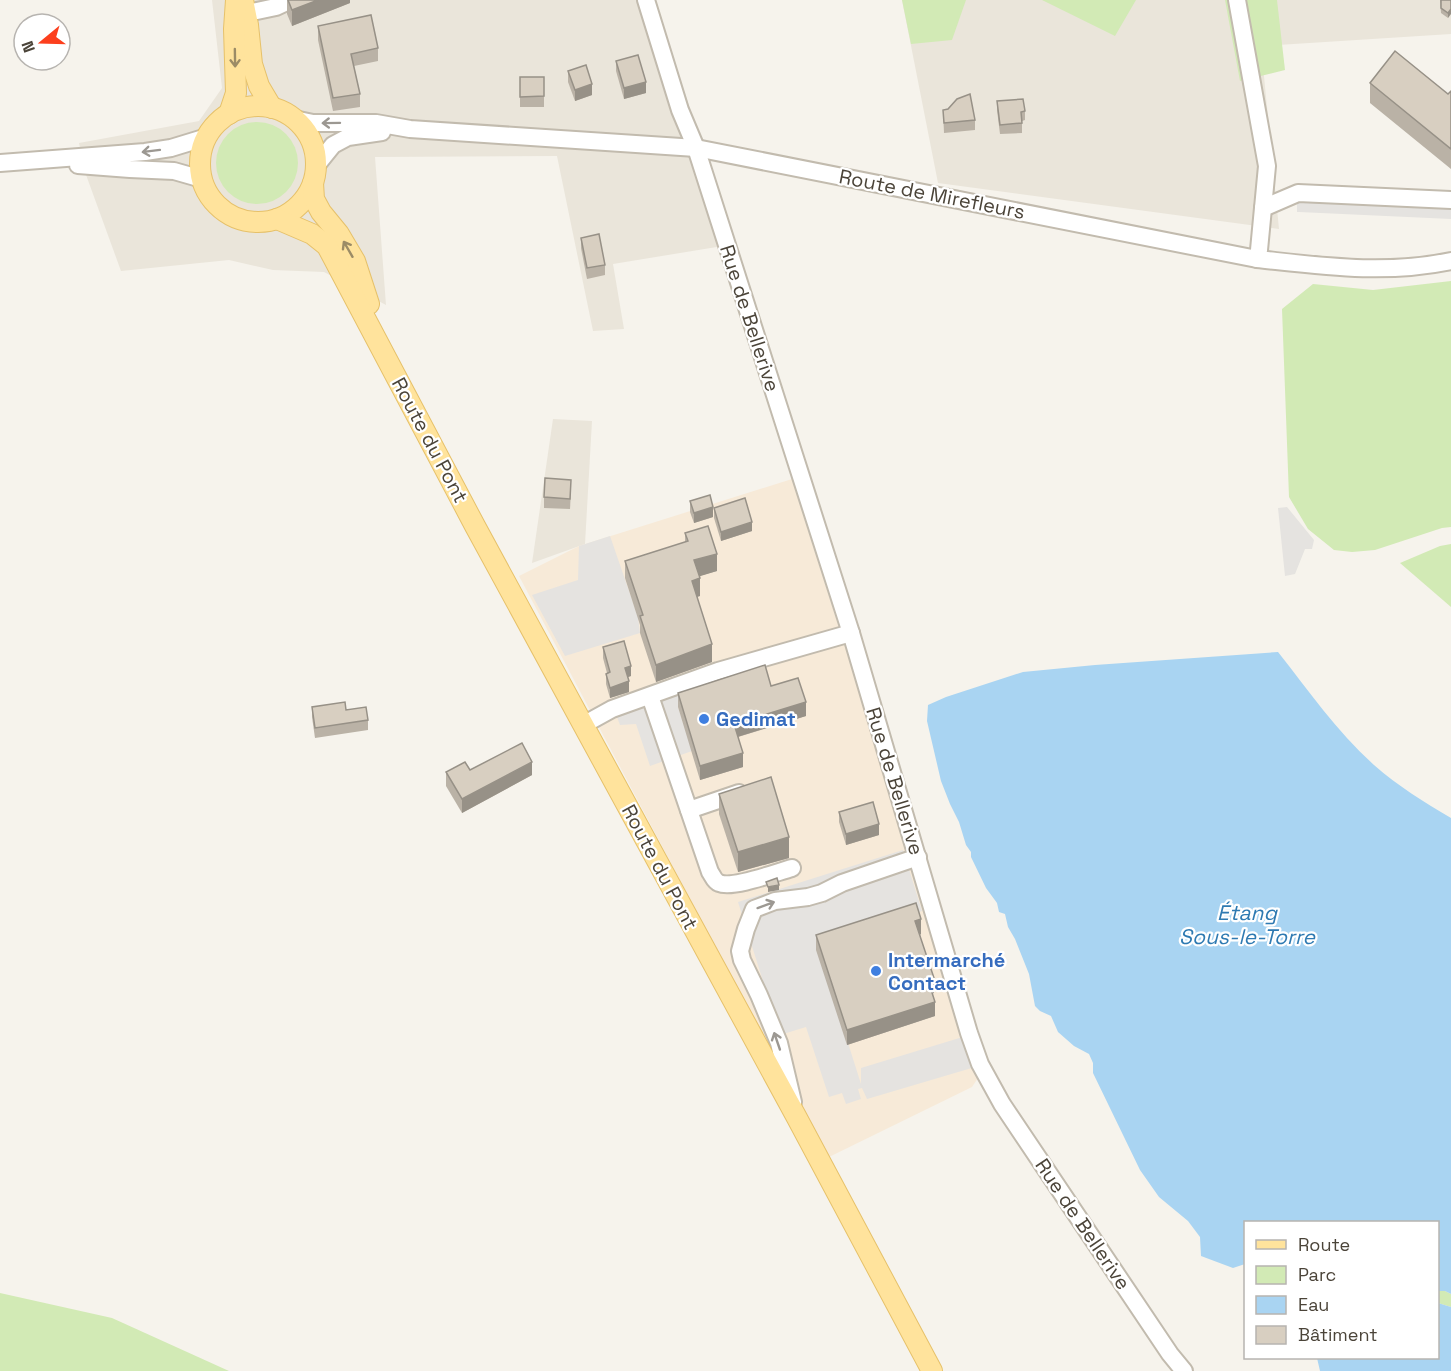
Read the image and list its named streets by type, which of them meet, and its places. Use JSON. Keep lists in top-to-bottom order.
{
  "streets": {
    "main road": ["Route du Pont"],
    "street": ["Route de Mirefleurs", "Rue de Bellerive"]
  },
  "crossings": [
    ["Route de Mirefleurs", "Rue de Bellerive"],
    ["Route de Mirefleurs", "Route du Pont"]
  ],
  "water": ["Étang Sous-le-Torre"],
  "places": ["Gedimat", "Intermarché Contact"],
  "legend": [
    "Route",
    "Parc",
    "Eau",
    "Bâtiment"
  ],
  "north": "left"
}
